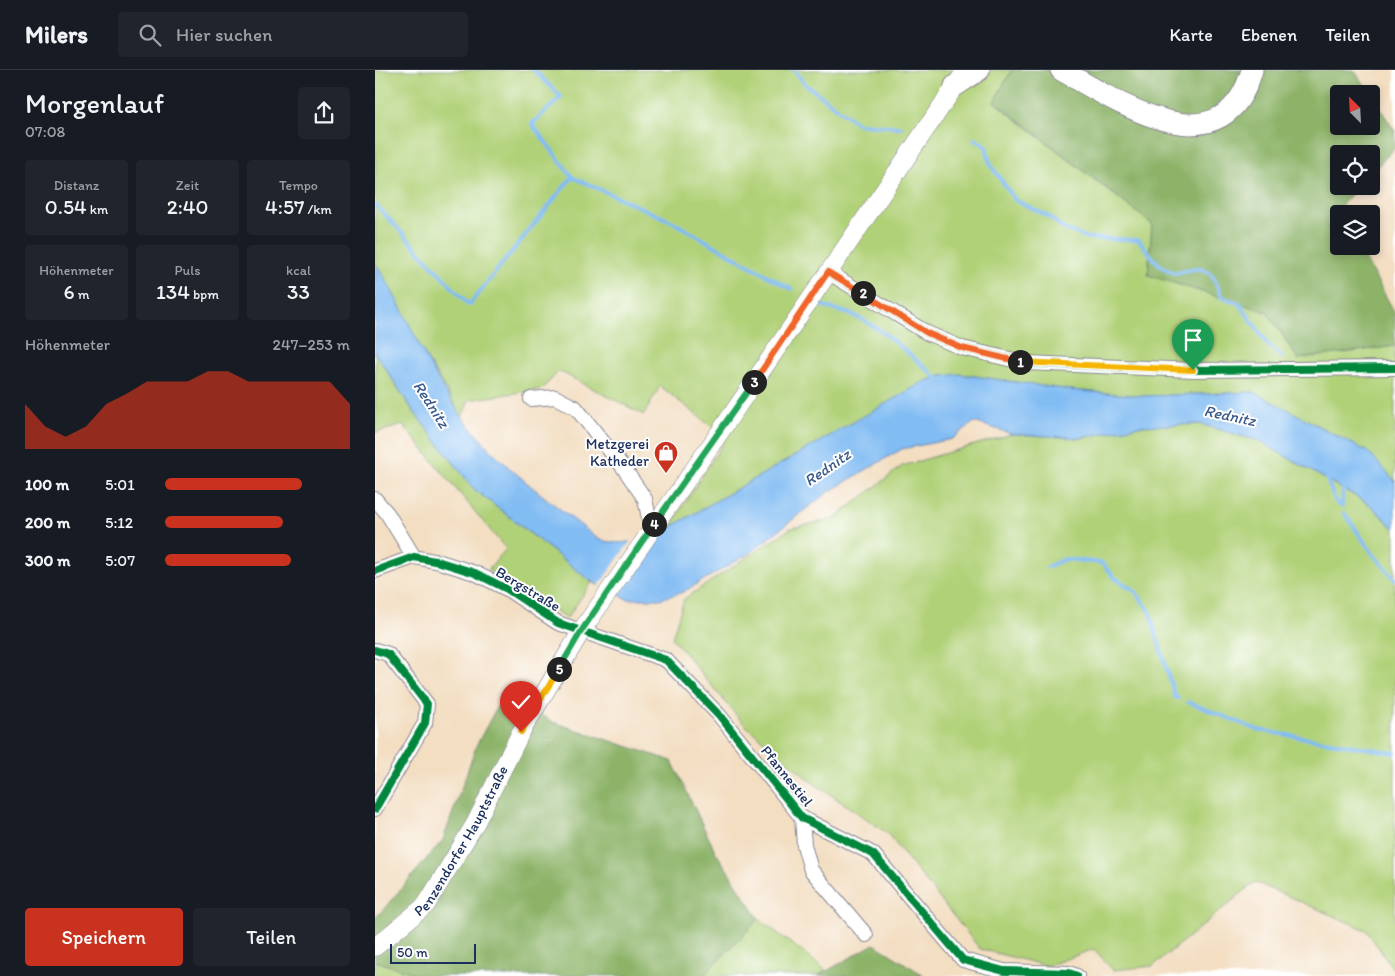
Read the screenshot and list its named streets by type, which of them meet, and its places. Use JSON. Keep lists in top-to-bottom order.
{
  "streets": {
    "main road": ["Penzendorfer Hauptstraße"],
    "street": ["Bergstraße", "Pfannestiel"]
  },
  "crossings": [
    ["Bergstraße", "Pfannestiel"],
    ["Bergstraße", "Penzendorfer Hauptstraße"],
    ["Pfannestiel", "Penzendorfer Hauptstraße"]
  ],
  "water": ["Rednitz"],
  "places": {
    "shop": ["Metzgerei Katheder"]
  },
  "scale_bar": "50 m",
  "north": "top left",
  "page": {
    "header": "Milers",
    "search": "Hier suchen",
    "nav": ["Karte", "Ebenen", "Teilen"],
    "heading": ["Morgenlauf", "07:08"],
    "stats": [
      ["Distanz", "0.54 km"],
      ["Zeit", "2:40"],
      ["Tempo", "4:57 /km"],
      ["Höhenmeter", "6 m"],
      ["Puls", "134 bpm"],
      ["kcal", "33"]
    ],
    "pins": [
      "2",
      "1",
      "3",
      "4",
      "5"
    ],
    "chart": ["Höhenmeter", "247–253 m"],
    "list": [
      {
        "name": "100 m",
        "note": "5:01"
      },
      {
        "name": "200 m",
        "note": "5:12"
      },
      {
        "name": "300 m",
        "note": "5:07"
      }
    ],
    "buttons": ["Speichern", "Teilen"],
    "scale": "50 m"
  }
}
